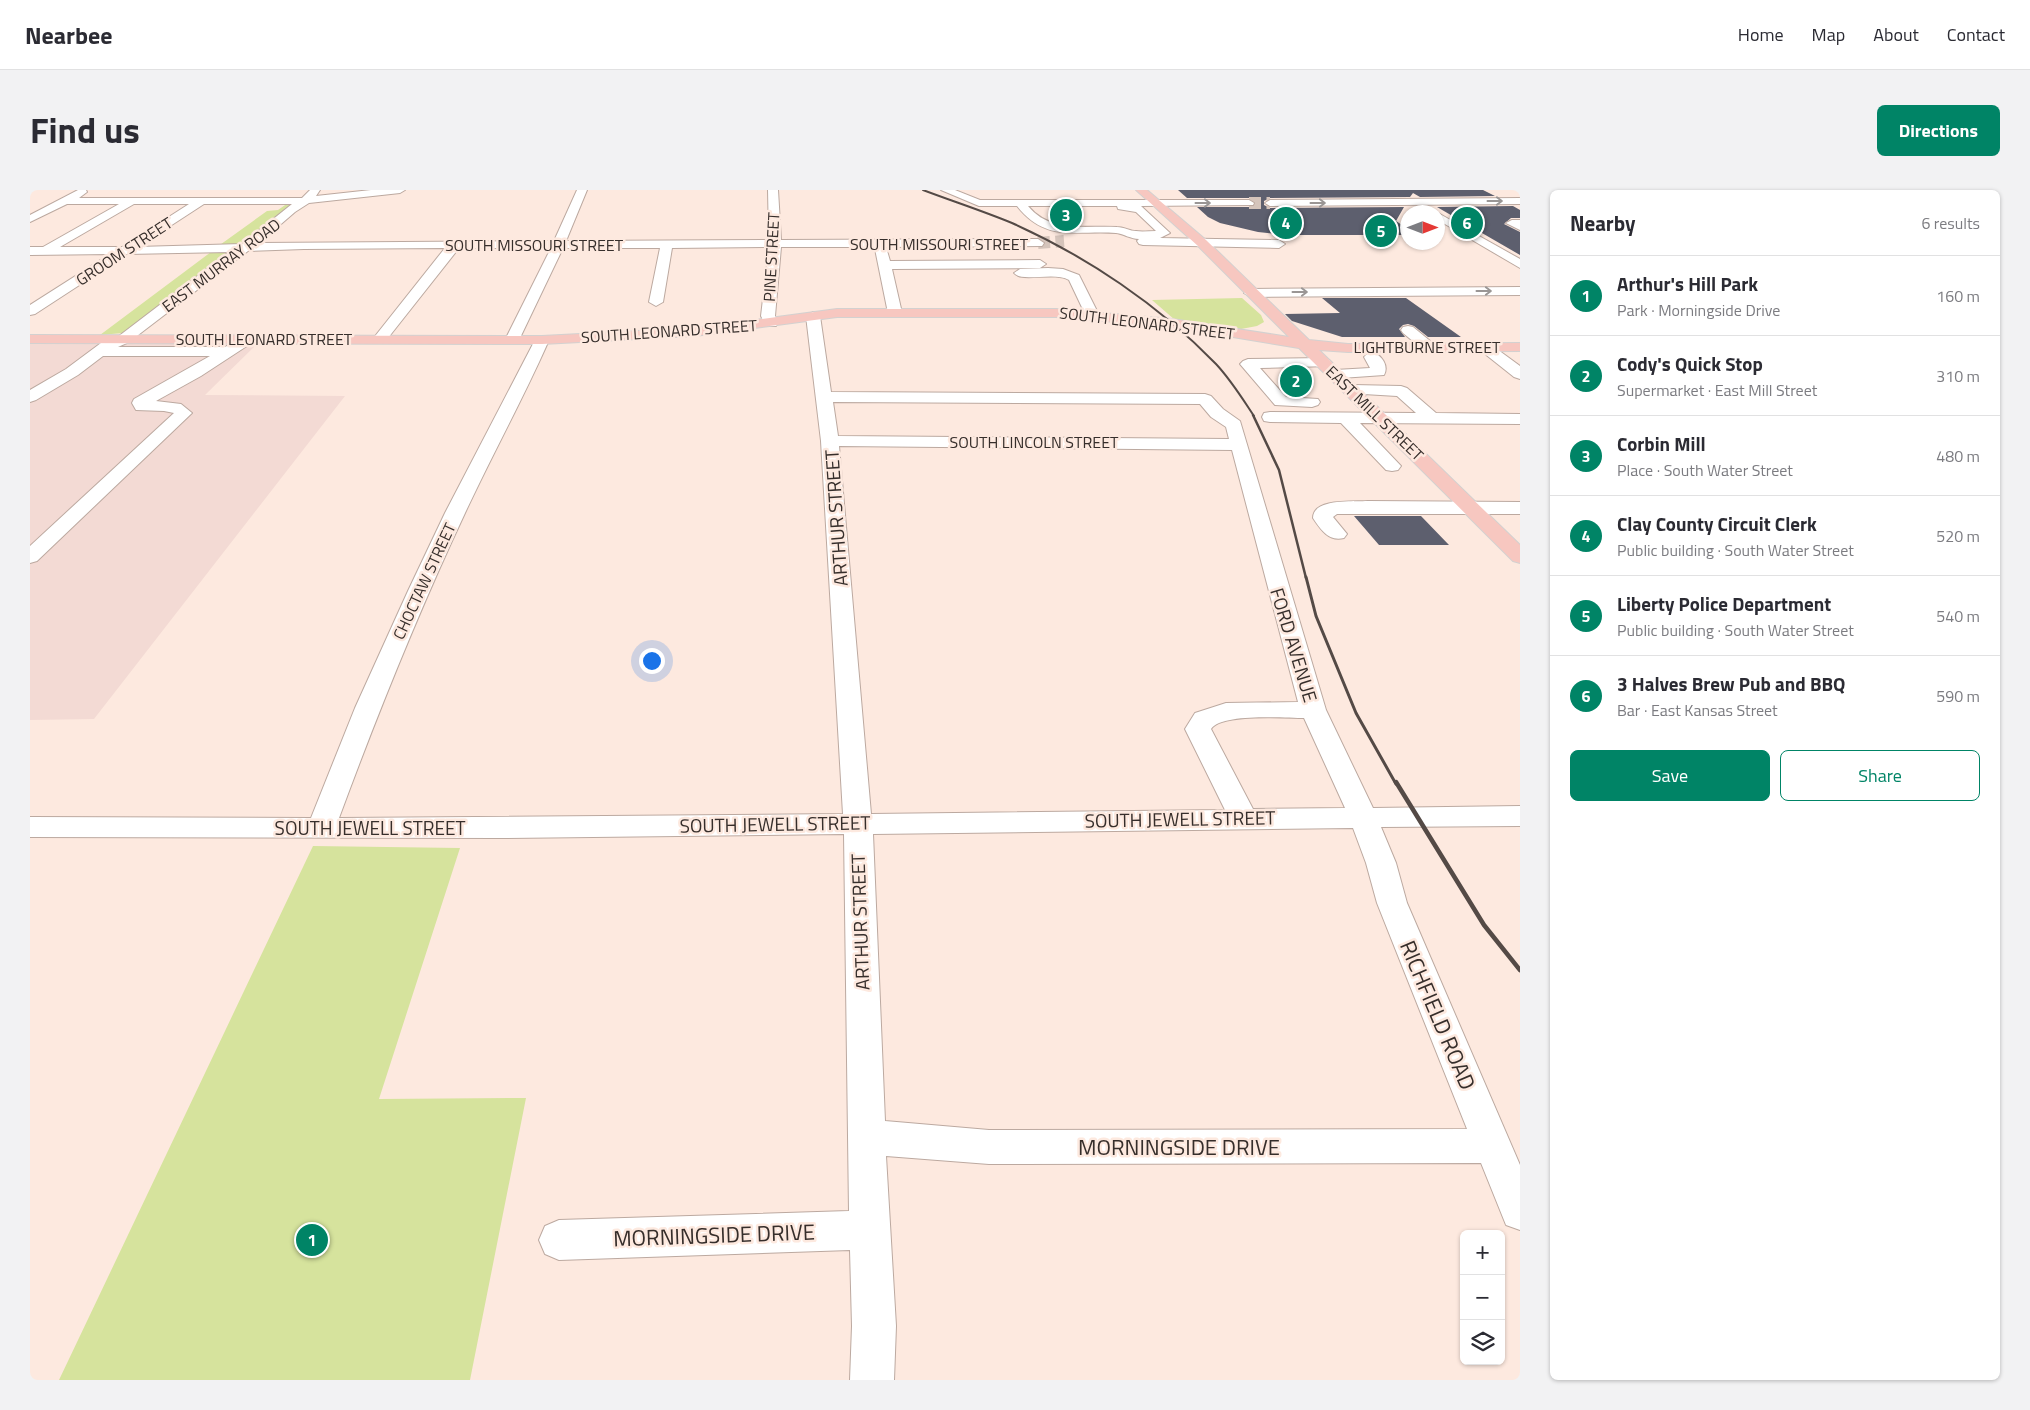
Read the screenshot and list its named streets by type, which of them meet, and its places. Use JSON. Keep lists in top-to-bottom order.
{
  "streets": {
    "main road": ["SOUTH LEONARD STREET", "LIGHTBURNE STREET", "EAST MILL STREET"],
    "street": [
      "SOUTH MISSOURI STREET",
      "GROOM STREET",
      "PINE STREET",
      "EAST MURRAY ROAD",
      "SOUTH LINCOLN STREET",
      "ARTHUR STREET",
      "CHOCTAW STREET",
      "FORD AVENUE",
      "SOUTH JEWELL STREET",
      "RICHFIELD ROAD",
      "MORNINGSIDE DRIVE"
    ]
  },
  "crossings": [
    ["SOUTH MISSOURI STREET", "GROOM STREET"],
    ["SOUTH MISSOURI STREET", "PINE STREET"],
    ["SOUTH MISSOURI STREET", "EAST MURRAY ROAD"],
    ["PINE STREET", "SOUTH LEONARD STREET"],
    ["EAST MURRAY ROAD", "SOUTH LEONARD STREET"],
    ["SOUTH LEONARD STREET", "LIGHTBURNE STREET"],
    ["SOUTH LEONARD STREET", "EAST MILL STREET"],
    ["SOUTH LEONARD STREET", "ARTHUR STREET"],
    ["SOUTH LEONARD STREET", "CHOCTAW STREET"],
    ["LIGHTBURNE STREET", "EAST MILL STREET"],
    ["SOUTH LINCOLN STREET", "ARTHUR STREET"],
    ["SOUTH LINCOLN STREET", "FORD AVENUE"],
    ["ARTHUR STREET", "FORD AVENUE"],
    ["ARTHUR STREET", "SOUTH JEWELL STREET"],
    ["ARTHUR STREET", "MORNINGSIDE DRIVE"],
    ["CHOCTAW STREET", "SOUTH JEWELL STREET"],
    ["FORD AVENUE", "SOUTH JEWELL STREET"],
    ["FORD AVENUE", "RICHFIELD ROAD"],
    ["SOUTH JEWELL STREET", "RICHFIELD ROAD"],
    ["RICHFIELD ROAD", "MORNINGSIDE DRIVE"]
  ],
  "north": "right",
  "page": {
    "header": "Nearbee",
    "nav": [
      "Home",
      "Map",
      "About",
      "Contact"
    ],
    "title": "Find us",
    "buttons": [
      "Directions",
      ["Save", "Share"]
    ],
    "heading": ["Nearby", "6 results"],
    "pins": [
      "3",
      "4",
      "6",
      "5",
      "2",
      "1"
    ],
    "list": [
      {
        "mark": "1",
        "name": "Arthur's Hill Park",
        "note": "Park · Morningside Drive",
        "value": "160 m"
      },
      {
        "mark": "2",
        "name": "Cody's Quick Stop",
        "note": "Supermarket · East Mill Street",
        "value": "310 m"
      },
      {
        "mark": "3",
        "name": "Corbin Mill",
        "note": "Place · South Water Street",
        "value": "480 m"
      },
      {
        "mark": "4",
        "name": "Clay County Circuit Clerk",
        "note": "Public building · South Water Street",
        "value": "520 m"
      },
      {
        "mark": "5",
        "name": "Liberty Police Department",
        "note": "Public building · South Water Street",
        "value": "540 m"
      },
      {
        "mark": "6",
        "name": "3 Halves Brew Pub and BBQ",
        "note": "Bar · East Kansas Street",
        "value": "590 m"
      }
    ],
    "map_buttons": ["+", "−"]
  }
}
